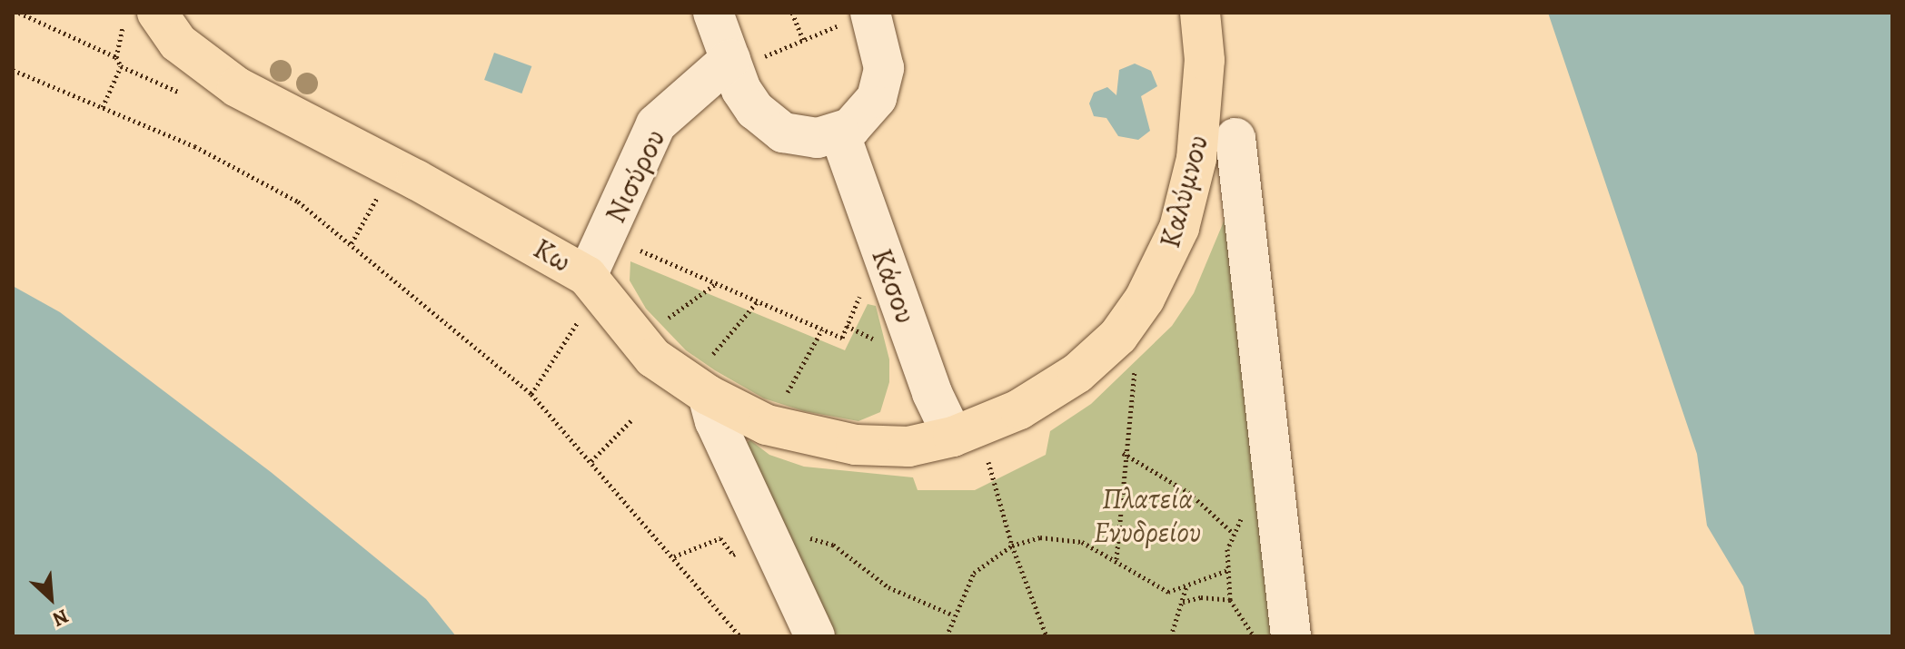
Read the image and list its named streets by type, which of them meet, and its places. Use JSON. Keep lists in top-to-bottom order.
{
  "streets": {
    "main road": ["Καλύμνου", "Κω"],
    "street": ["Νισύρου", "Κάσου"]
  },
  "crossings": [
    ["Νισύρου", "Κω"],
    ["Νισύρου", "Κάσου"],
    ["Καλύμνου", "Κω"],
    ["Καλύμνου", "Κάσου"],
    ["Κω", "Κάσου"]
  ],
  "parks": ["Πλατεία Ενυδρείου"],
  "north": "bottom right"
}
